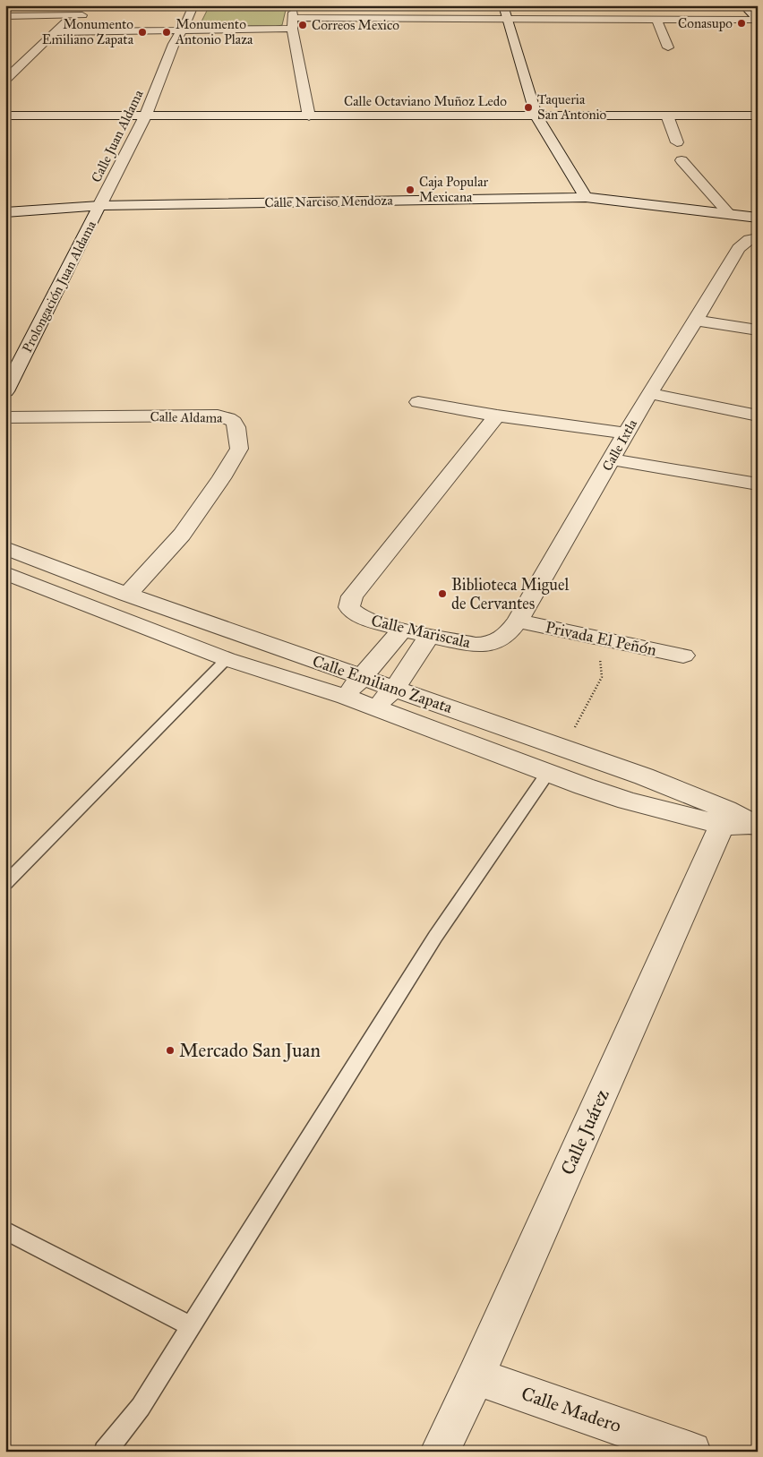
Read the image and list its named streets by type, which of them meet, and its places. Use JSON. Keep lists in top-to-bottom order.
{
  "streets": {
    "street": [
      "Calle Octaviano Muñoz Ledo",
      "Calle Juan Aldama",
      "Calle Narciso Mendoza",
      "Prolongación Juan Aldama",
      "Calle Aldama",
      "Calle Ixtla",
      "Calle Mariscala",
      "Privada El Peñón",
      "Calle Emiliano Zapata",
      "Calle Juárez",
      "Calle Madero"
    ]
  },
  "crossings": [
    ["Calle Octaviano Muñoz Ledo", "Calle Juan Aldama"],
    ["Calle Juan Aldama", "Calle Narciso Mendoza"],
    ["Calle Juan Aldama", "Prolongación Juan Aldama"],
    ["Calle Narciso Mendoza", "Prolongación Juan Aldama"],
    ["Calle Aldama", "Calle Emiliano Zapata"],
    ["Calle Ixtla", "Calle Mariscala"],
    ["Calle Ixtla", "Privada El Peñón"],
    ["Calle Emiliano Zapata", "Calle Juárez"],
    ["Calle Juárez", "Calle Madero"]
  ],
  "places": [
    "Conasupo",
    "Correos Mexico",
    "Monumento Emiliano Zapata",
    "Monumento Antonio Plaza",
    "Taqueria San Antonio",
    "Caja Popular Mexicana",
    "Biblioteca Miguel de Cervantes",
    "Mercado San Juan"
  ]
}
